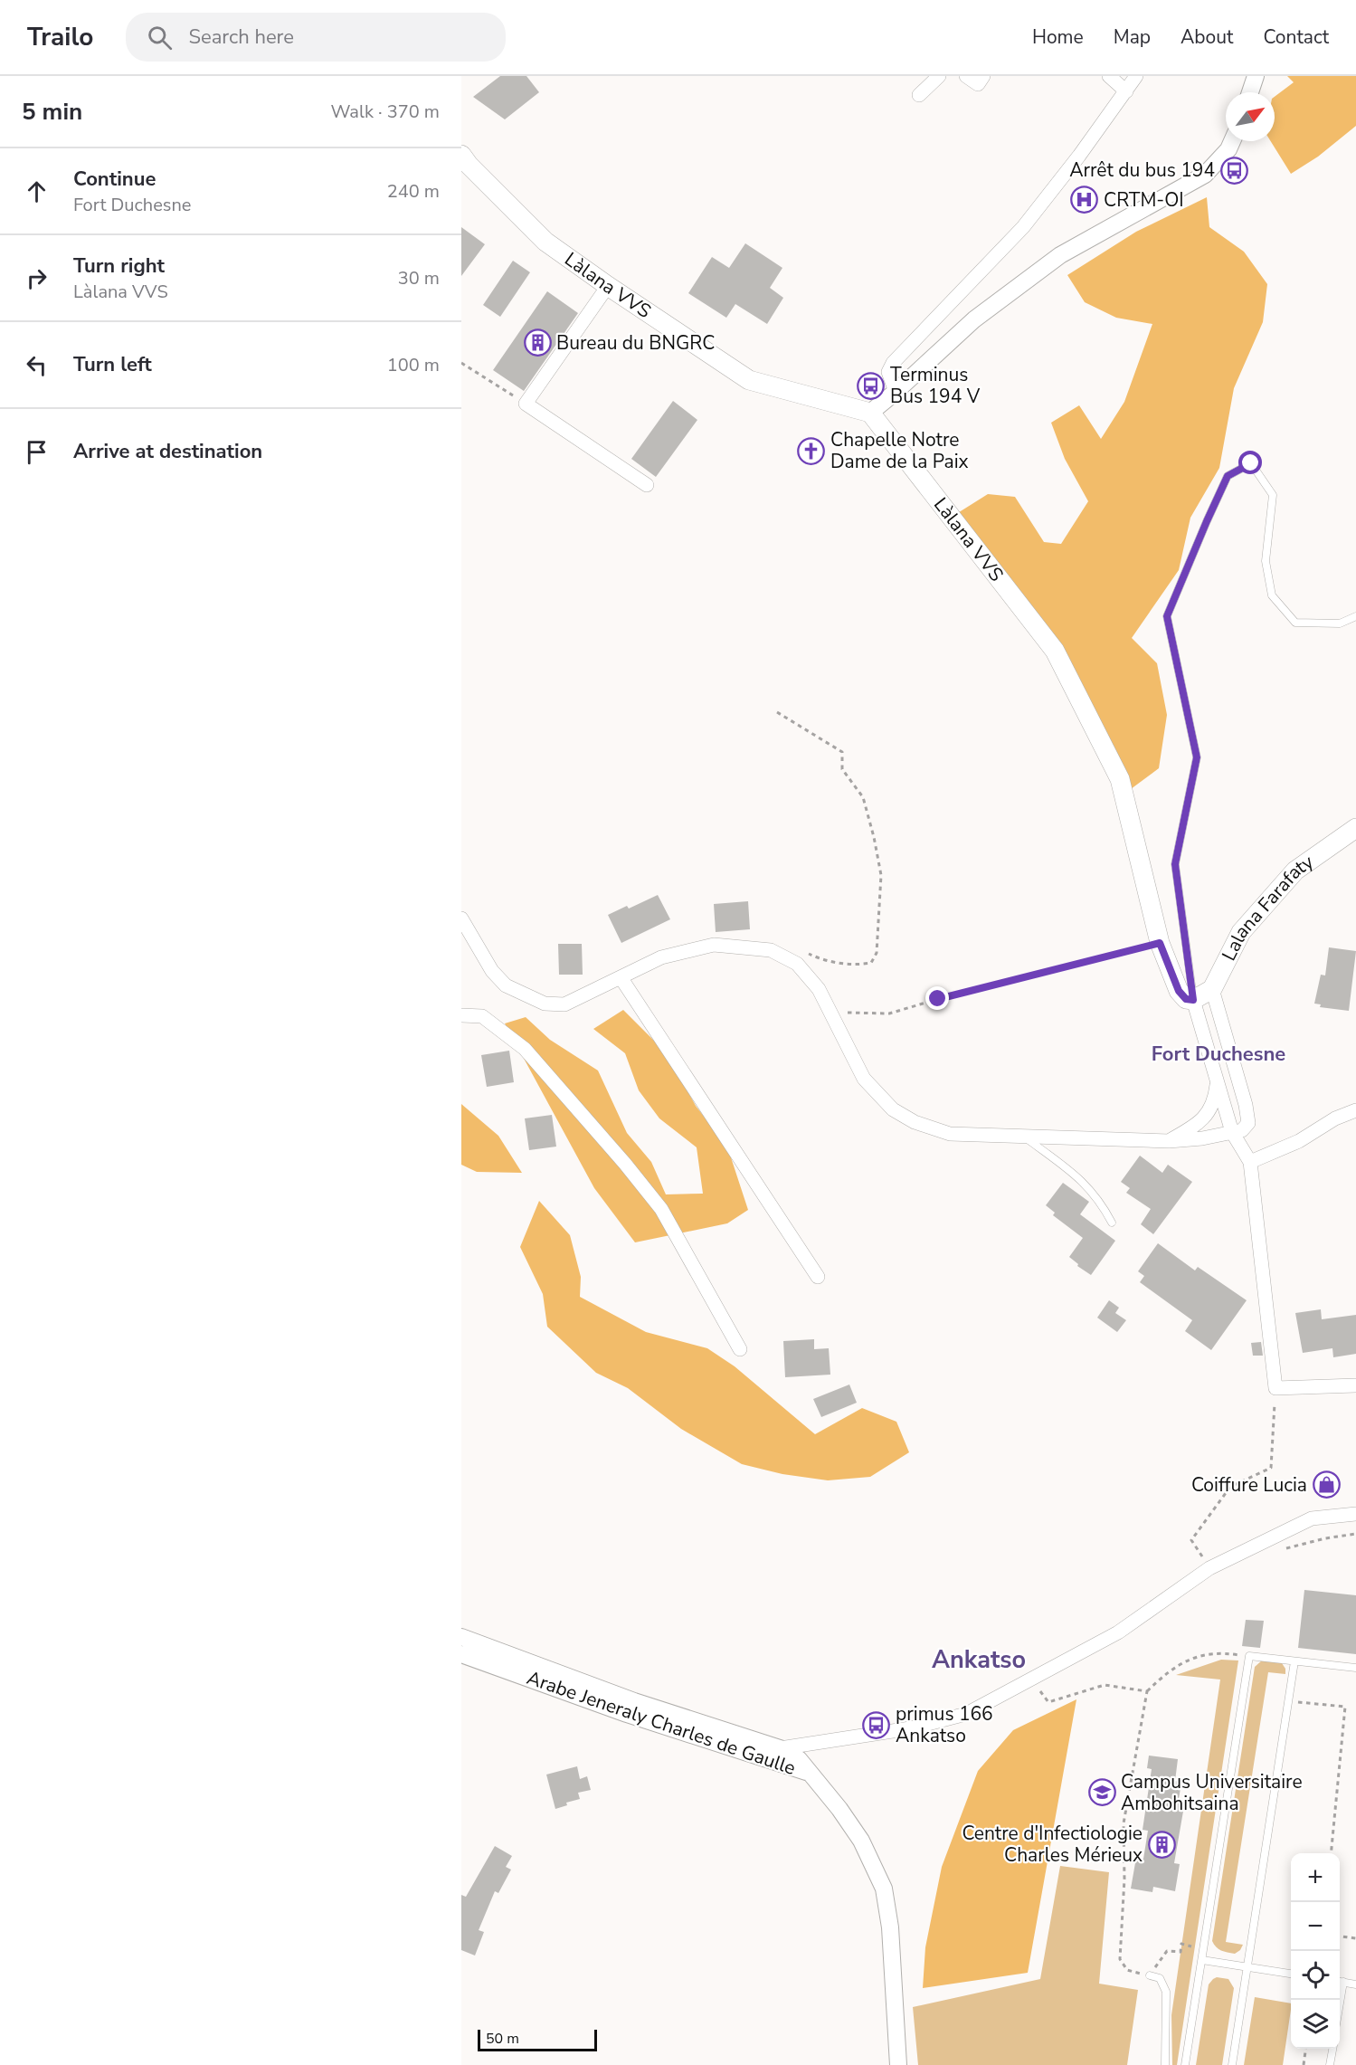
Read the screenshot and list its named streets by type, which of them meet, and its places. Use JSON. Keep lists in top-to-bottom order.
{
  "streets": {
    "main road": ["Làlana VVS", "Lalana Farafaty"],
    "street": ["Arabe Jeneraly Charles de Gaulle"]
  },
  "districts": ["Fort Duchesne", "Ankatso"],
  "places": {
    "bus stop": ["Arrêt du bus 194", "Terminus Bus 194 V", "primus 166 Ankatso"],
    "hospital": ["CRTM-OI"],
    "building": ["Bureau du BNGRC", "Centre d'Infectiologie Charles Mérieux"],
    "church": ["Chapelle Notre Dame de la Paix"],
    "shop": ["Coiffure Lucia"],
    "school or university": ["Campus Universitaire Ambohitsaina"]
  },
  "scale_bar": "50 m",
  "north": "top right",
  "page": {
    "header": "Trailo",
    "search": "Search here",
    "nav": [
      "Home",
      "Map",
      "About",
      "Contact"
    ],
    "heading": ["5 min", "Walk · 370 m"],
    "list": [
      ["Continue", "Fort Duchesne", "240 m"],
      ["Turn right", "Làlana VVS", "30 m"],
      ["Turn left", "100 m"],
      "Arrive at destination"
    ],
    "map_buttons": ["+", "−"],
    "scale": "50 m"
  }
}
